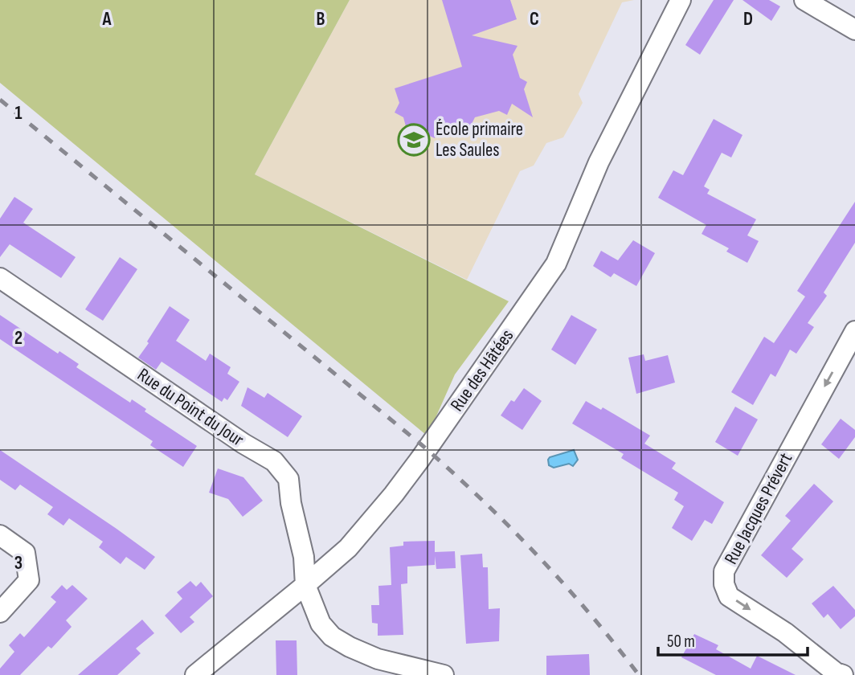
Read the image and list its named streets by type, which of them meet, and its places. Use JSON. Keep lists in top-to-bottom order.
{
  "streets": {
    "street": ["Rue des Hâtées", "Rue du Point du Jour", "Rue Jacques Prévert"]
  },
  "crossings": [
    ["Rue des Hâtées", "Rue du Point du Jour"]
  ],
  "places": {
    "school or university": ["École primaire Les Saules"]
  },
  "scale_bar": "50 m",
  "grid": {
    "columns": [
      "A",
      "B",
      "C",
      "D"
    ],
    "rows": ["1", "2", "3"]
  }
}
